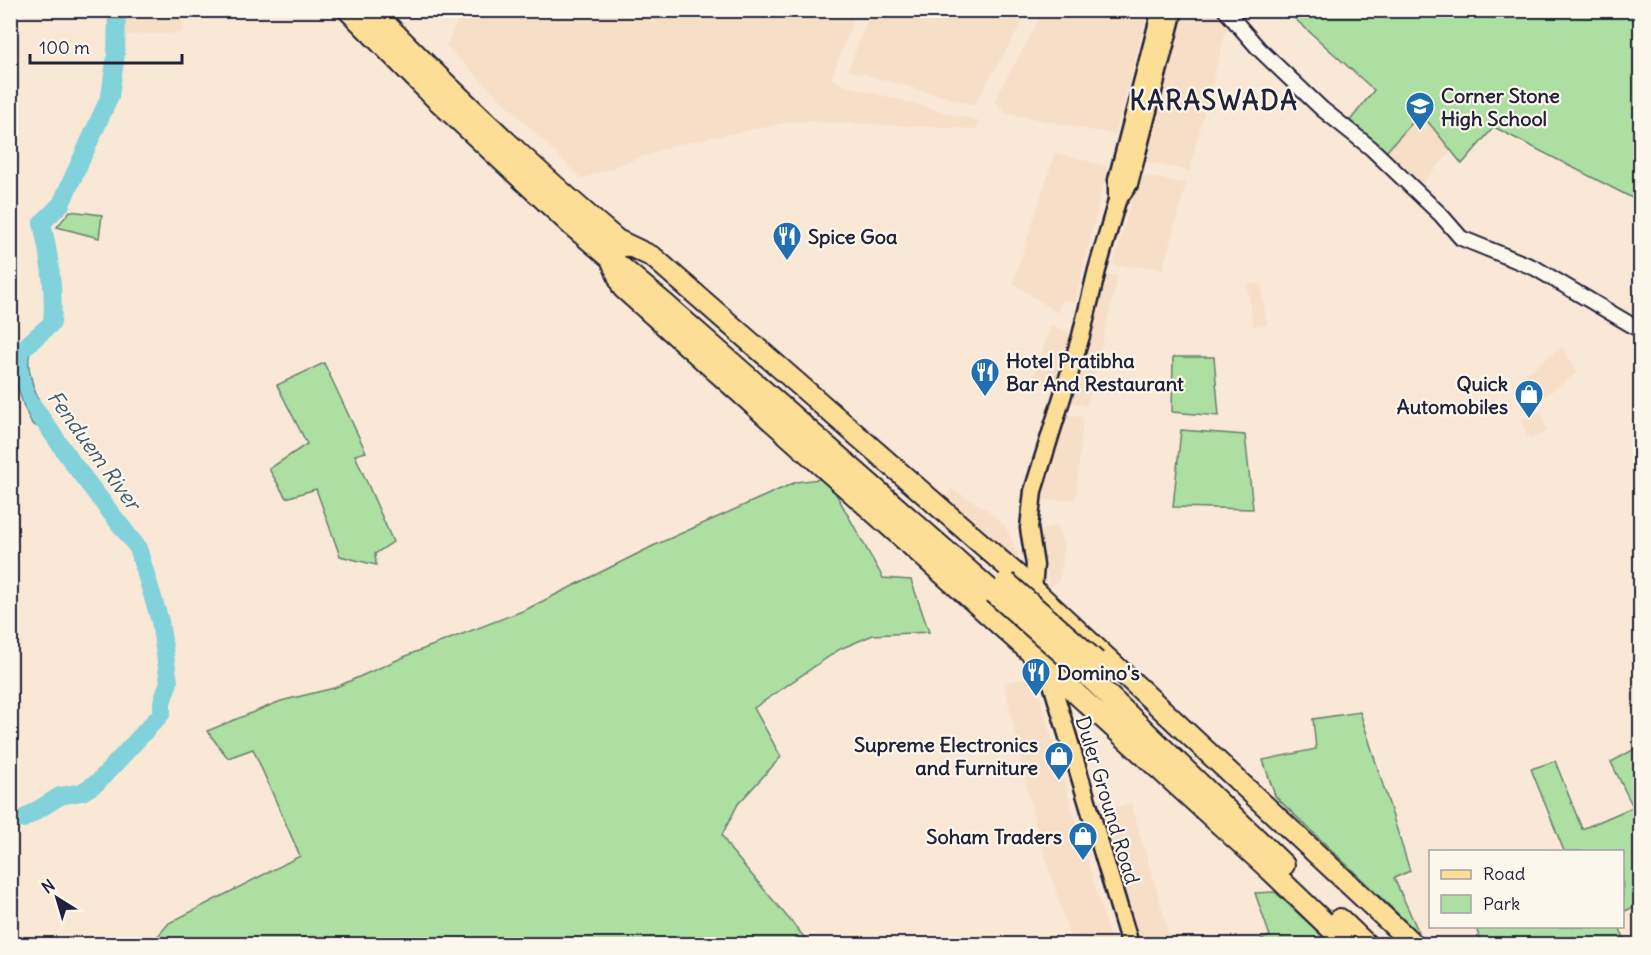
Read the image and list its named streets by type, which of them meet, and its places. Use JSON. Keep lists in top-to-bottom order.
{
  "streets": {
    "main road": ["Duler Ground Road"]
  },
  "districts": ["KARASWADA"],
  "water": ["Fenduem River"],
  "places": {
    "school or university": ["Corner Stone High School"],
    "restaurant": ["Spice Goa", "Hotel Pratibha Bar And Restaurant", "Domino's"],
    "shop": ["Quick Automobiles", "Supreme Electronics and Furniture", "Soham Traders"]
  },
  "legend": ["Road", "Park"],
  "scale_bar": "100 m",
  "north": "top left"
}
